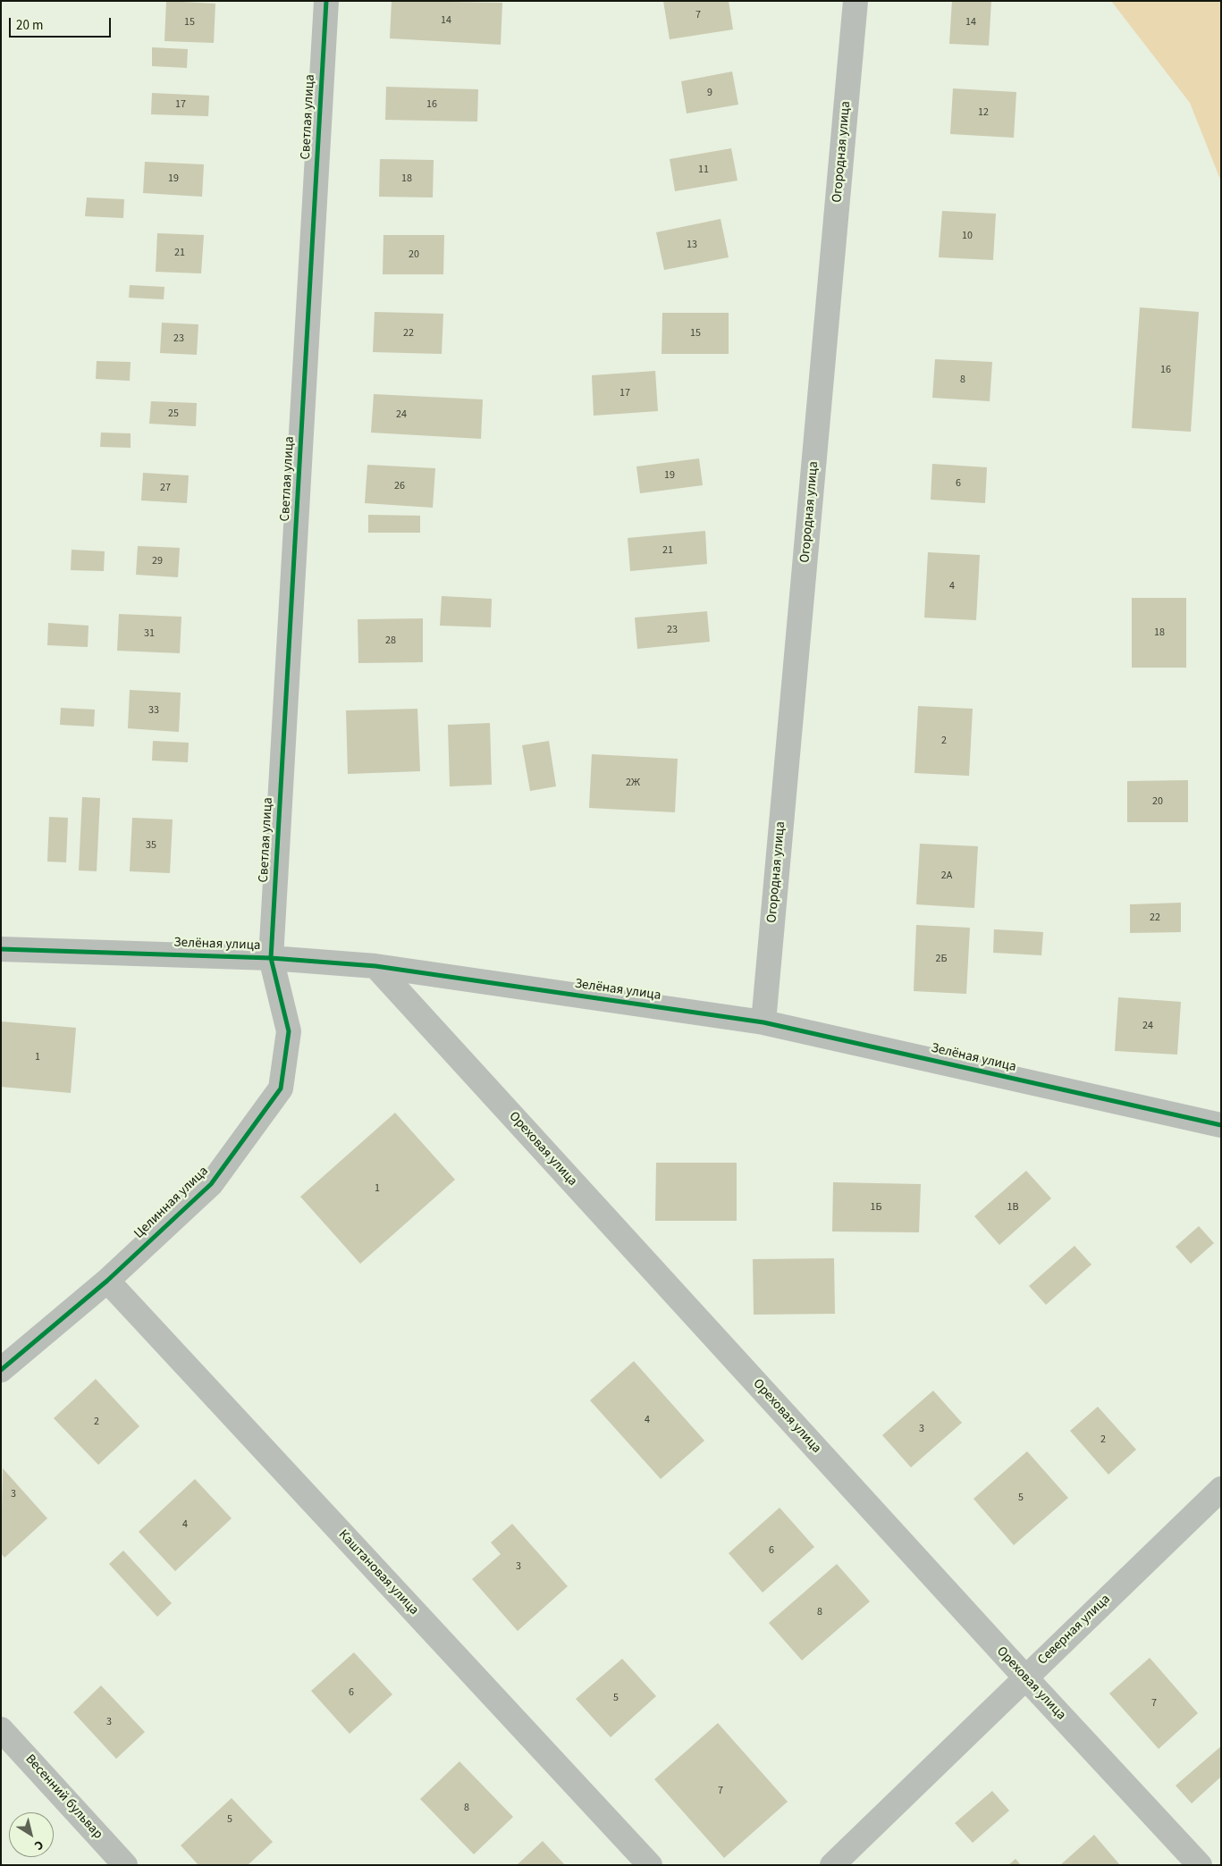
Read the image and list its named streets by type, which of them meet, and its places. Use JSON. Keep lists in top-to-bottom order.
{
  "streets": {
    "street": [
      "Светлая улица",
      "Огородная улица",
      "Зелёная улица",
      "Ореховая улица",
      "Целинная улица",
      "Каштановая улица",
      "Северная улица",
      "Весенний бульвар"
    ]
  },
  "crossings": [
    ["Светлая улица", "Зелёная улица"],
    ["Светлая улица", "Целинная улица"],
    ["Огородная улица", "Зелёная улица"],
    ["Зелёная улица", "Ореховая улица"],
    ["Зелёная улица", "Целинная улица"],
    ["Ореховая улица", "Северная улица"],
    ["Целинная улица", "Каштановая улица"]
  ],
  "house_numbers": [
    "7",
    "14",
    "15",
    "14",
    "9",
    "17",
    "16",
    "12",
    "11",
    "19",
    "18",
    "10",
    "13",
    "21",
    "20",
    "22",
    "15",
    "23",
    "16",
    "8",
    "17",
    "25",
    "24",
    "19",
    "6",
    "26",
    "27",
    "21",
    "29",
    "4",
    "23",
    "18",
    "31",
    "28",
    "33",
    "2",
    "2Ж",
    "20",
    "35",
    "2А",
    "22",
    "2Б",
    "24",
    "1",
    "1",
    "1Б",
    "1В",
    "4",
    "2",
    "3",
    "2",
    "3",
    "5",
    "4",
    "6",
    "3",
    "8",
    "6",
    "5",
    "7",
    "3",
    "7",
    "8",
    "5"
  ],
  "scale_bar": "20 m",
  "north": "bottom right"
}
